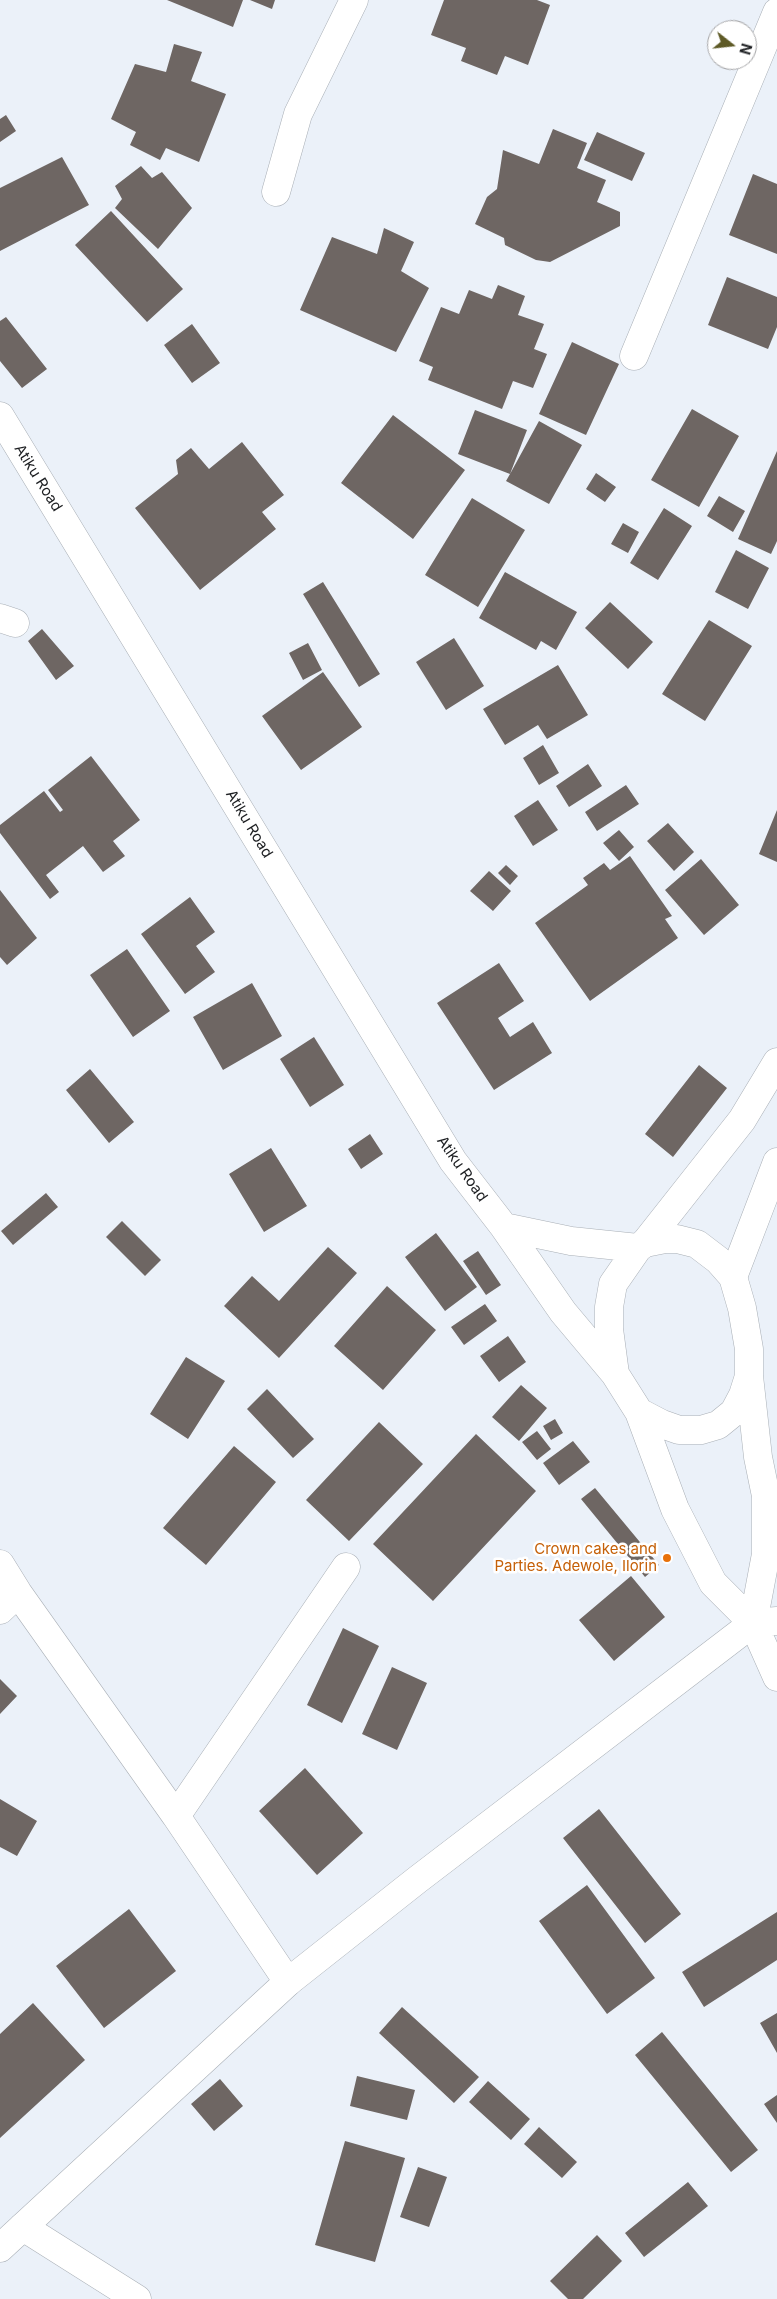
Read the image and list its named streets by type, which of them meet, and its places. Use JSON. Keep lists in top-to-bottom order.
{
  "streets": {
    "street": ["Atiku Road"]
  },
  "places": ["Crown cakes and Parties. Adewole, Ilorin"],
  "north": "right"
}
